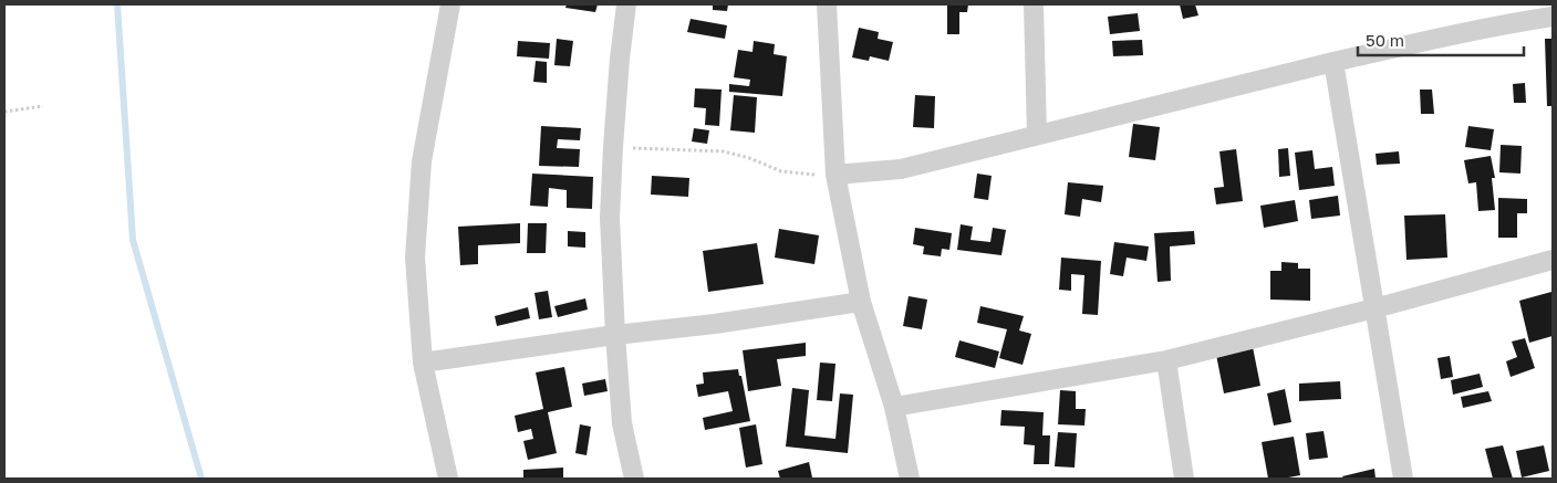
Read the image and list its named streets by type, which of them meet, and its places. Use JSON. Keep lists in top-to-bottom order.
{
  "scale_bar": "50 m"
}
